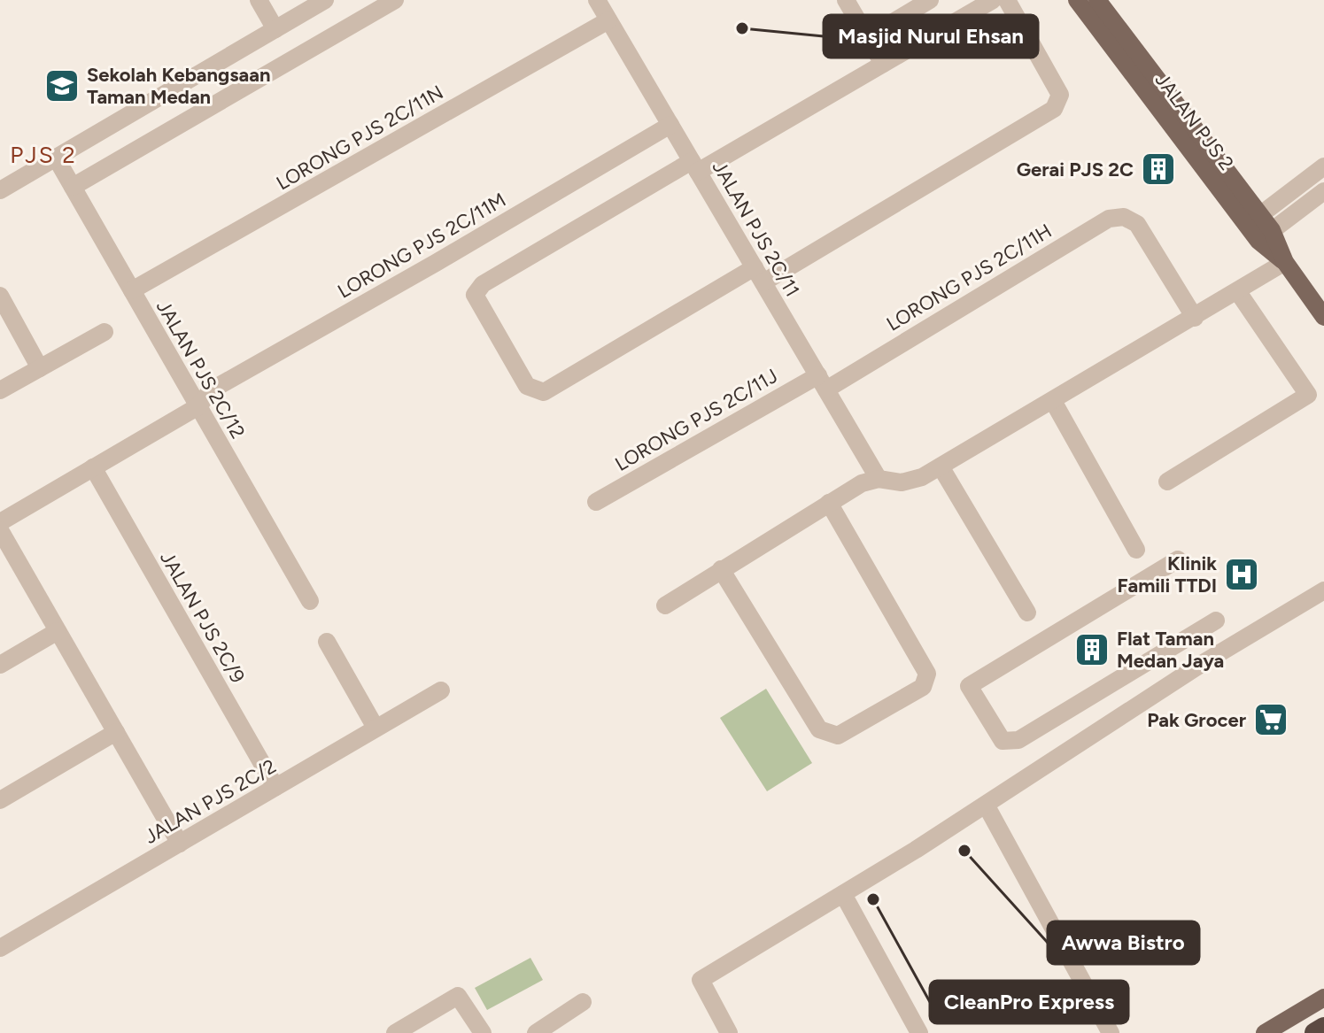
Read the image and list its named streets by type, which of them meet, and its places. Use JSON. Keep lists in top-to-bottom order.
{
  "streets": {
    "main road": ["JALAN PJS 2"],
    "street": [
      "LORONG PJS 2C/11N",
      "JALAN PJS 2C/11",
      "LORONG PJS 2C/11M",
      "LORONG PJS 2C/11H",
      "JALAN PJS 2C/12",
      "LORONG PJS 2C/11J",
      "JALAN PJS 2C/9",
      "JALAN PJS 2C/2"
    ]
  },
  "crossings": [
    ["LORONG PJS 2C/11N", "JALAN PJS 2C/11"],
    ["LORONG PJS 2C/11N", "JALAN PJS 2C/12"],
    ["JALAN PJS 2C/11", "LORONG PJS 2C/11M"],
    ["JALAN PJS 2C/11", "LORONG PJS 2C/11H"],
    ["JALAN PJS 2C/11", "LORONG PJS 2C/11J"],
    ["LORONG PJS 2C/11M", "JALAN PJS 2C/12"],
    ["LORONG PJS 2C/11M", "JALAN PJS 2C/9"],
    ["LORONG PJS 2C/11H", "LORONG PJS 2C/11J"],
    ["JALAN PJS 2C/9", "JALAN PJS 2C/2"]
  ],
  "districts": ["PJS 2"],
  "places": {
    "other": ["Masjid Nurul Ehsan", "Awwa Bistro", "CleanPro Express"],
    "school or university": ["Sekolah Kebangsaan Taman Medan"],
    "building": ["Gerai PJS 2C", "Flat Taman Medan Jaya"],
    "hospital": ["Klinik Famili TTDI"],
    "supermarket": ["Pak Grocer"]
  }
}
